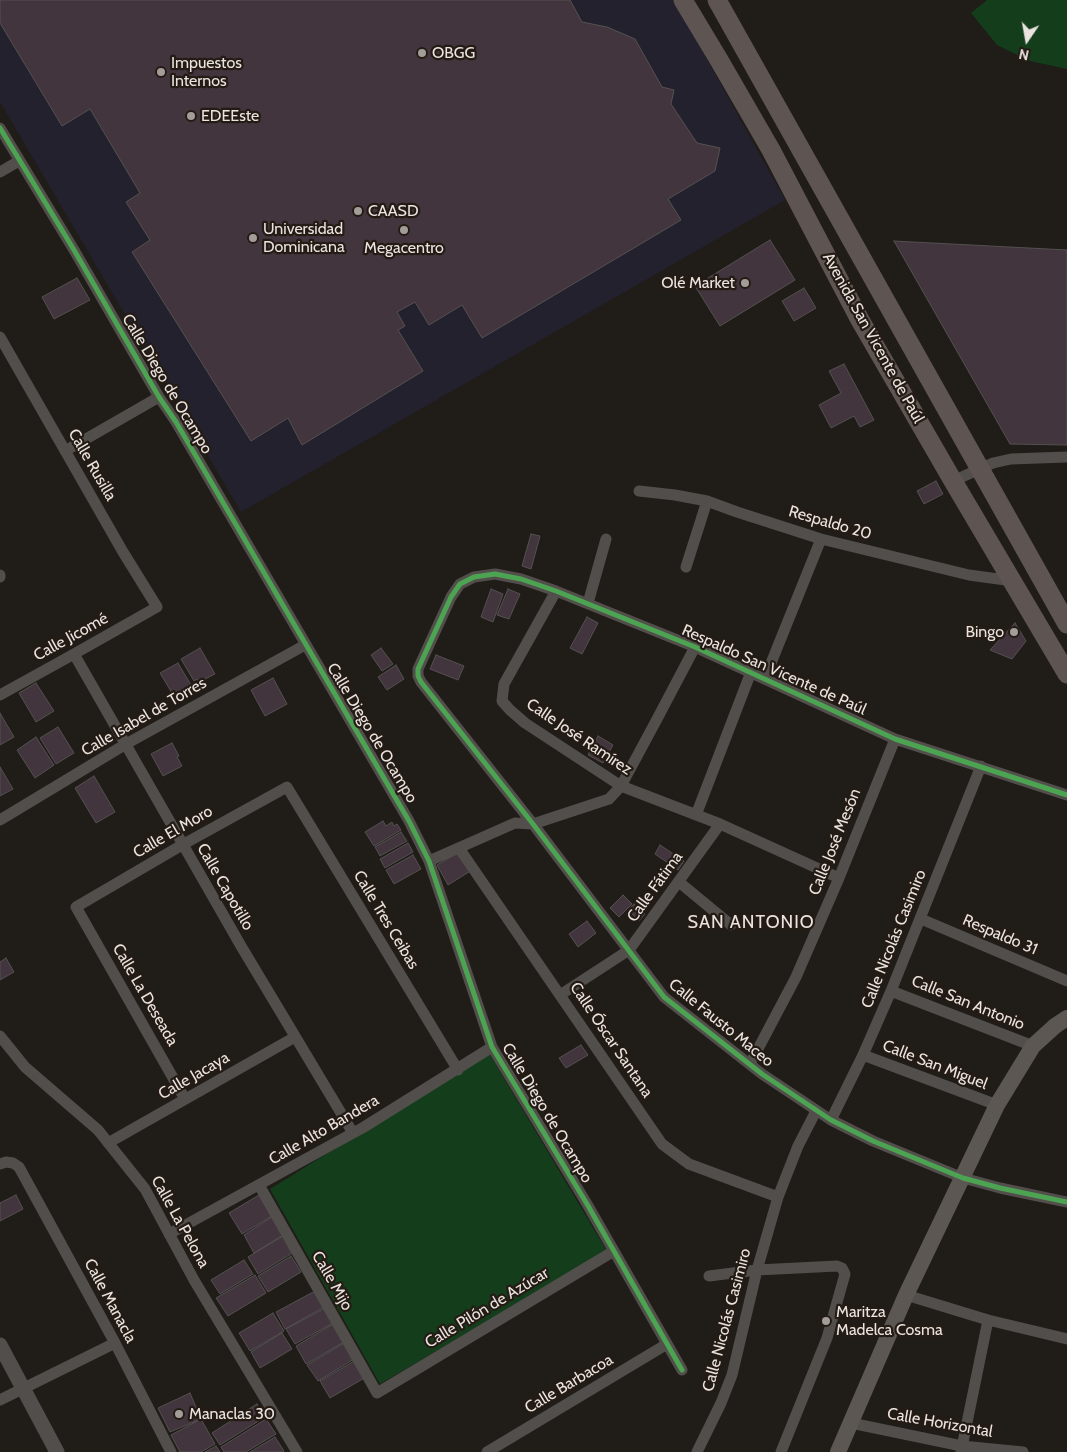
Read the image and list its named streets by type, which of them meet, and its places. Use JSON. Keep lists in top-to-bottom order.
{
  "streets": {
    "main road": ["Avenida San Vicente de Paúl"],
    "street": [
      "Calle Diego de Ocampo",
      "Calle Rusilla",
      "Respaldo 20",
      "Calle Jicomé",
      "Respaldo San Vicente de Paúl",
      "Calle Isabel de Torres",
      "Calle José Ramírez",
      "Calle El Moro",
      "Calle José Mesón",
      "Calle Capotillo",
      "Calle Fátima",
      "Calle Tres Ceibas",
      "Respaldo 31",
      "Calle Nicolás Casimiro",
      "Calle La Deseada",
      "Calle San Antonio",
      "Calle Fausto Maceo",
      "Calle Óscar Santana",
      "Calle San Miguel",
      "Calle Jacaya",
      "Calle Alto Bandera",
      "Calle La Pelona",
      "Calle Mijo",
      "Calle Manacla",
      "Calle Pilón de Azúcar",
      "Calle Barbacoa",
      "Calle Horizontal"
    ]
  },
  "crossings": [
    ["Avenida San Vicente de Paúl", "Respaldo 20"],
    ["Calle Diego de Ocampo", "Calle Isabel de Torres"],
    ["Calle Diego de Ocampo", "Calle Alto Bandera"],
    ["Calle Diego de Ocampo", "Calle Pilón de Azúcar"],
    ["Calle Diego de Ocampo", "Calle Barbacoa"],
    ["Calle Rusilla", "Calle Jicomé"],
    ["Calle Jicomé", "Calle Capotillo"],
    ["Respaldo San Vicente de Paúl", "Calle José Ramírez"],
    ["Respaldo San Vicente de Paúl", "Calle José Mesón"],
    ["Respaldo San Vicente de Paúl", "Calle Nicolás Casimiro"],
    ["Respaldo San Vicente de Paúl", "Calle Fausto Maceo"],
    ["Calle Isabel de Torres", "Calle Capotillo"],
    ["Calle José Ramírez", "Calle José Mesón"],
    ["Calle José Ramírez", "Calle Fátima"],
    ["Calle El Moro", "Calle Capotillo"],
    ["Calle El Moro", "Calle Tres Ceibas"],
    ["Calle El Moro", "Calle La Deseada"],
    ["Calle José Mesón", "Calle Fausto Maceo"],
    ["Calle Capotillo", "Calle Jacaya"],
    ["Calle Capotillo", "Calle Alto Bandera"],
    ["Calle Fátima", "Calle Fausto Maceo"],
    ["Calle Fátima", "Calle Óscar Santana"],
    ["Calle Tres Ceibas", "Calle Alto Bandera"],
    ["Respaldo 31", "Calle Nicolás Casimiro"],
    ["Calle Nicolás Casimiro", "Calle San Antonio"],
    ["Calle Nicolás Casimiro", "Calle Fausto Maceo"],
    ["Calle Nicolás Casimiro", "Calle Óscar Santana"],
    ["Calle Nicolás Casimiro", "Calle San Miguel"],
    ["Calle La Deseada", "Calle Jacaya"],
    ["Calle Jacaya", "Calle La Pelona"],
    ["Calle Alto Bandera", "Calle La Pelona"],
    ["Calle Alto Bandera", "Calle Mijo"],
    ["Calle Mijo", "Calle Pilón de Azúcar"]
  ],
  "districts": ["SAN ANTONIO"],
  "places": [
    "OBGG",
    "Impuestos Internos",
    "EDEEste",
    "CAASD",
    "Megacentro",
    "Universidad Dominicana",
    "Olé Market",
    "Bingo",
    "Maritza Madelca Cosma",
    "Manaclas 30"
  ],
  "north": "bottom"
}
